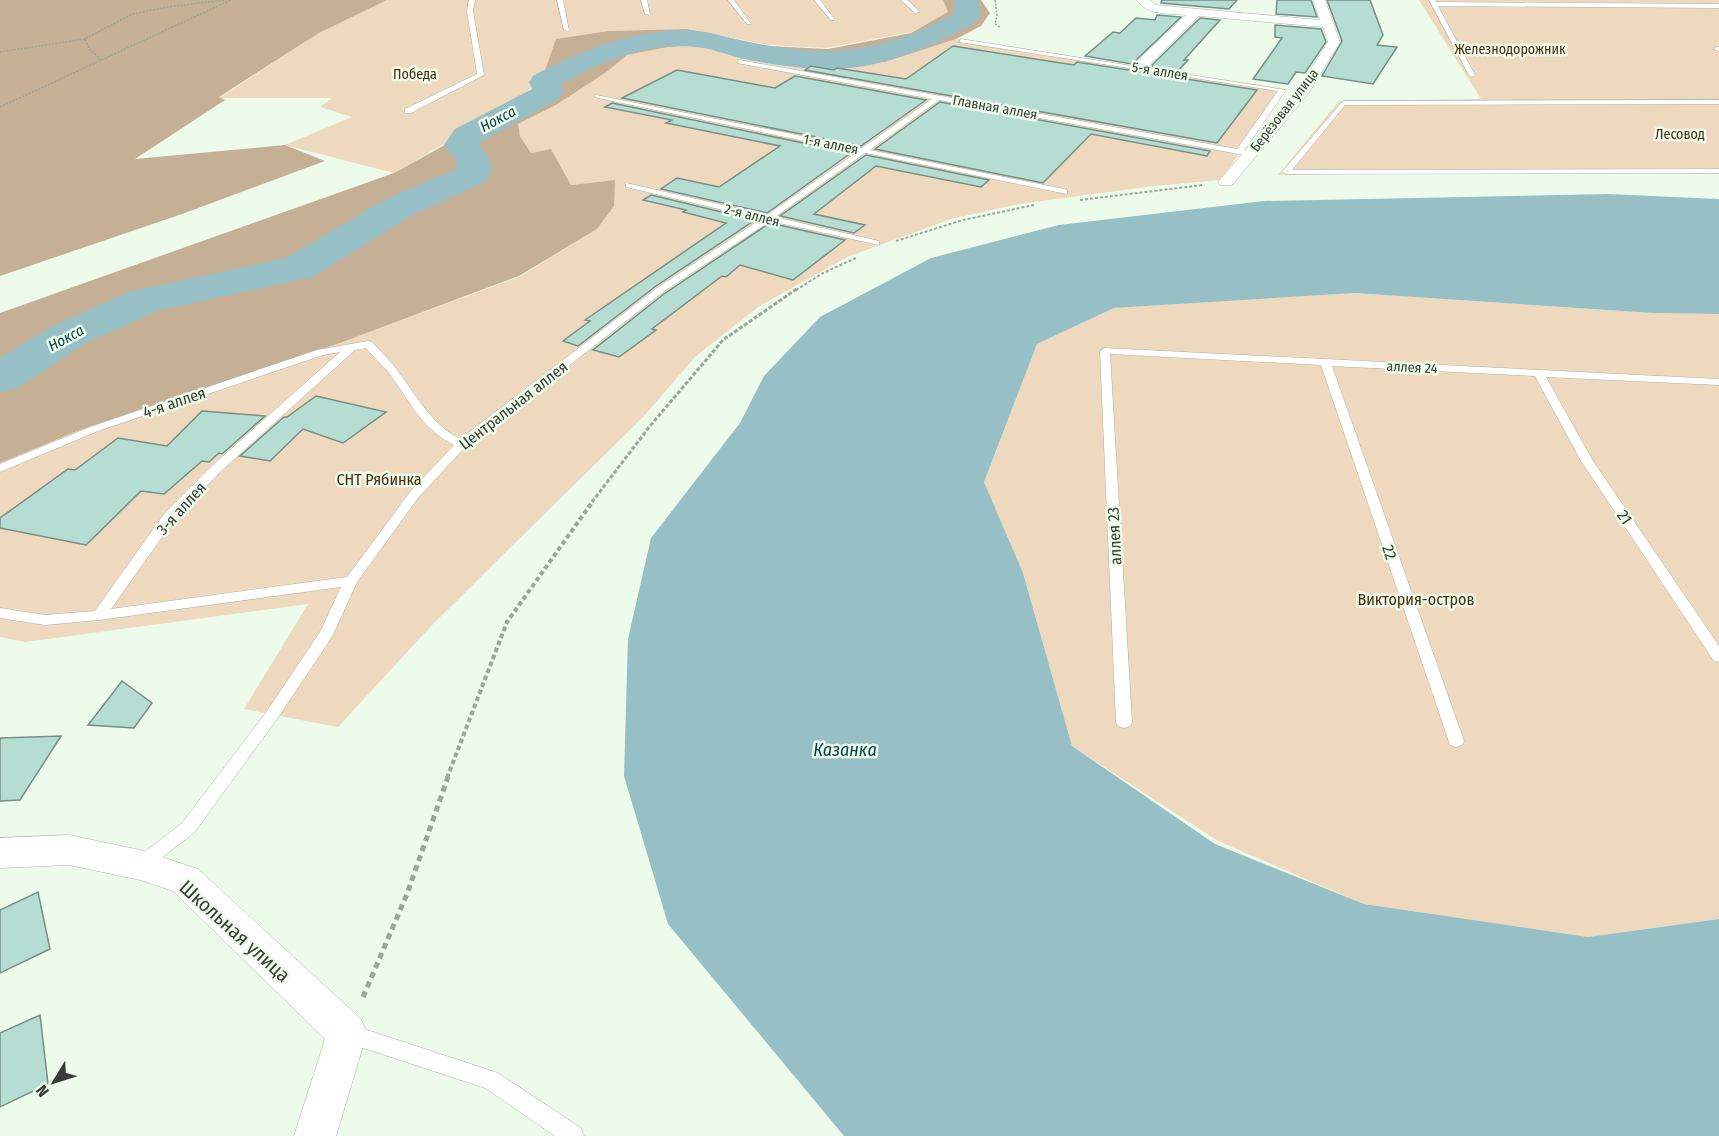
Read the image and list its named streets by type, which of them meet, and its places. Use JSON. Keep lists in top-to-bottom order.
{
  "streets": {
    "street": ["Берёзовая улица", "Школьная улица"],
    "lane": [
      "5-я аллея",
      "Главная аллея",
      "1-я аллея",
      "2-я аллея",
      "аллея 24",
      "4-я аллея",
      "Центральная аллея",
      "3-я аллея",
      "21",
      "аллея 23",
      "22"
    ]
  },
  "crossings": [
    ["5-я аллея", "Главная аллея"],
    ["5-я аллея", "Берёзовая улица"],
    ["Главная аллея", "Берёзовая улица"],
    ["Главная аллея", "Центральная аллея"],
    ["1-я аллея", "Центральная аллея"],
    ["2-я аллея", "Центральная аллея"],
    ["аллея 24", "21"],
    ["аллея 24", "аллея 23"],
    ["аллея 24", "22"],
    ["4-я аллея", "3-я аллея"],
    ["Центральная аллея", "Школьная улица"]
  ],
  "water": ["Нокса", "Казанка"],
  "parks": [
    "Железнодорожник",
    "Победа",
    "Лесовод",
    "СНТ Рябинка",
    "Виктория-остров"
  ],
  "north": "bottom left"
}
